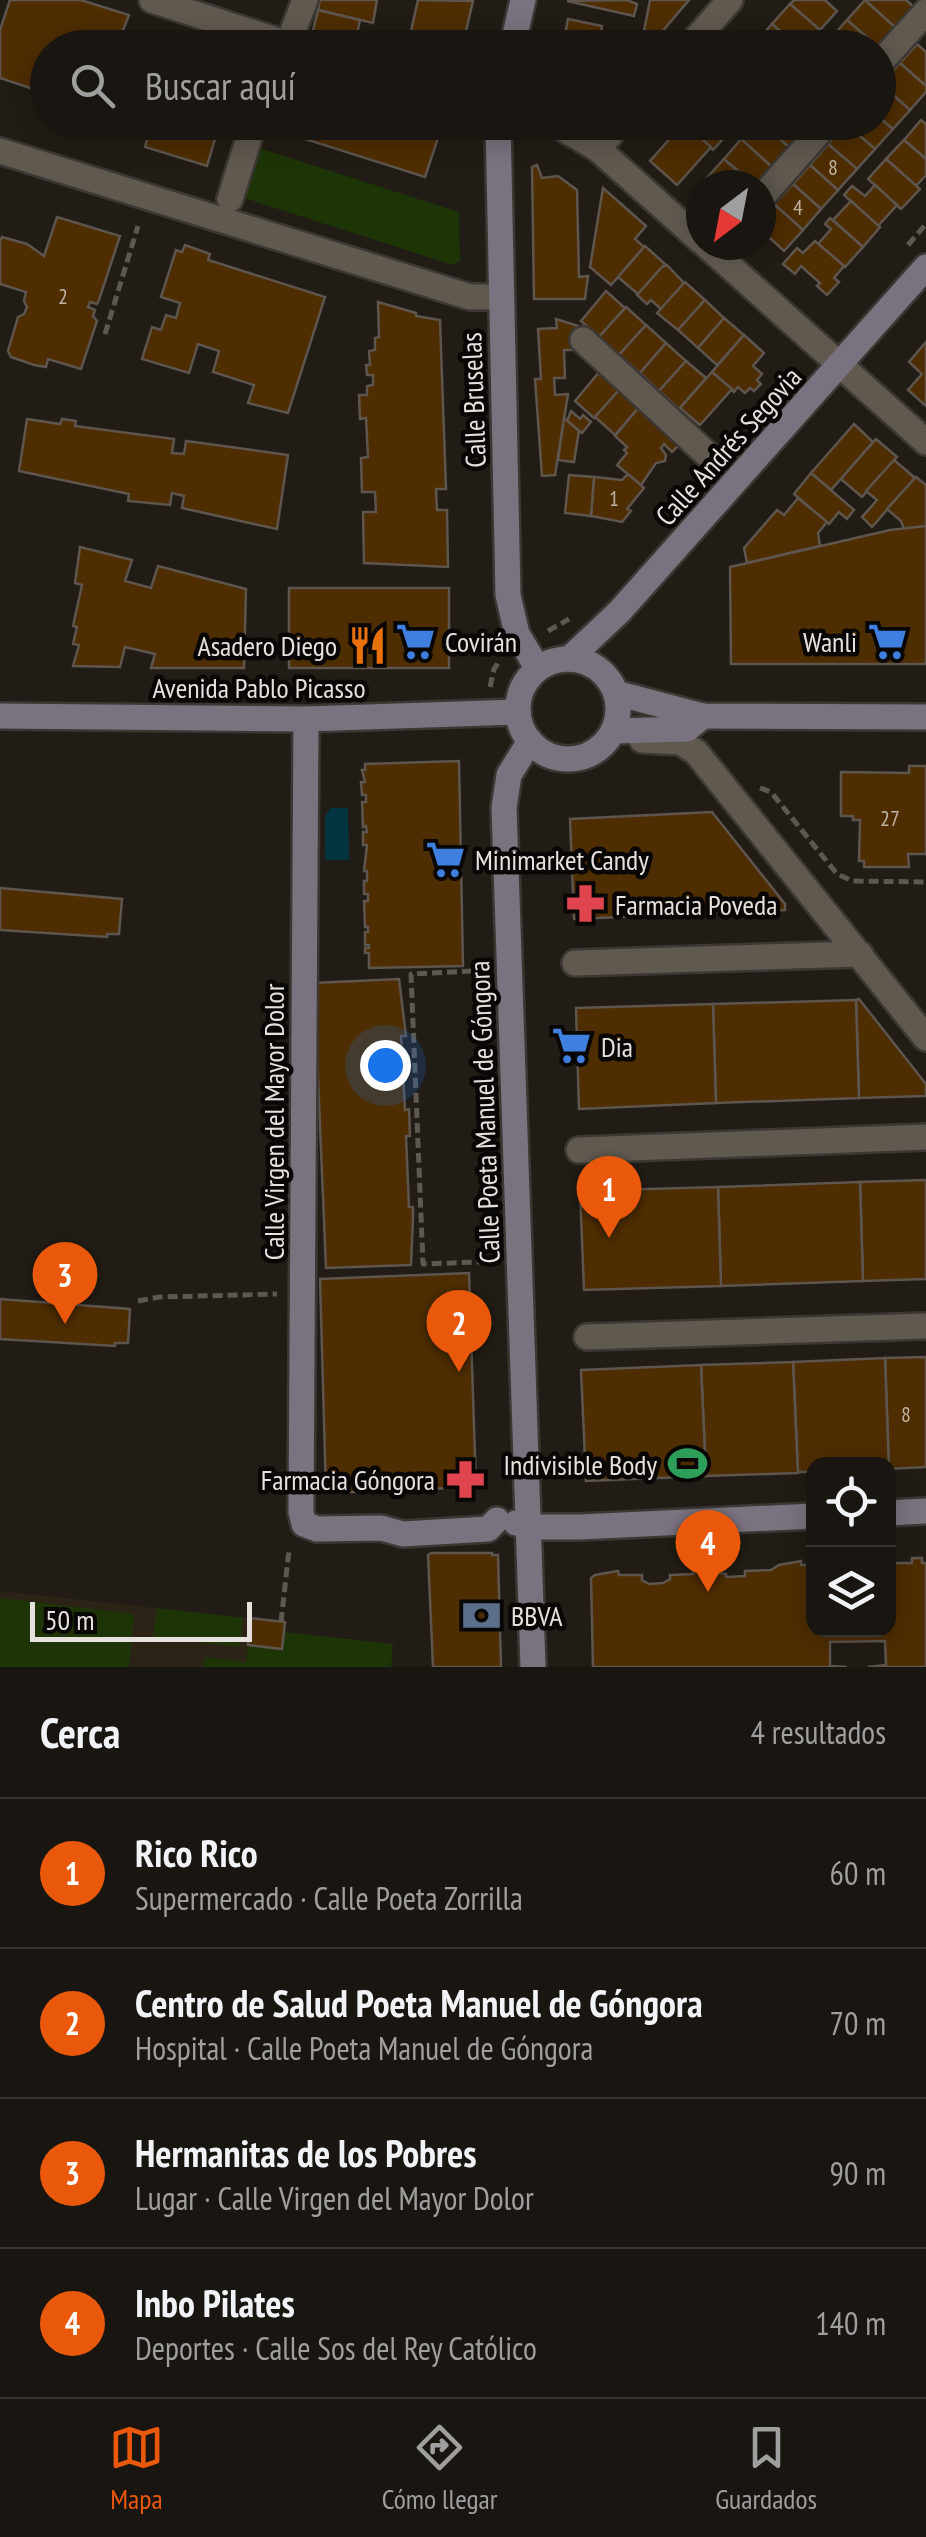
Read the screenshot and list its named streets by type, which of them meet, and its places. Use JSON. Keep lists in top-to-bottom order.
{
  "streets": {
    "main road": [
      "Calle Bruselas",
      "Calle Andrés Segovia",
      "Avenida Pablo Picasso",
      "Calle Poeta Manuel de Góngora",
      "Calle Virgen del Mayor Dolor"
    ]
  },
  "crossings": [
    ["Calle Bruselas", "Calle Andrés Segovia"],
    ["Calle Bruselas", "Avenida Pablo Picasso"],
    ["Calle Bruselas", "Calle Poeta Manuel de Góngora"],
    ["Calle Andrés Segovia", "Avenida Pablo Picasso"],
    ["Calle Andrés Segovia", "Calle Poeta Manuel de Góngora"],
    ["Avenida Pablo Picasso", "Calle Poeta Manuel de Góngora"],
    ["Avenida Pablo Picasso", "Calle Virgen del Mayor Dolor"],
    ["Calle Poeta Manuel de Góngora", "Calle Virgen del Mayor Dolor"]
  ],
  "places": {
    "supermarket": [
      "Covirán",
      "Wanli",
      "Minimarket Candy",
      "Dia"
    ],
    "restaurant": ["Asadero Diego"],
    "pharmacy": ["Farmacia Poveda", "Farmacia Góngora"],
    "sports": ["Indivisible Body"],
    "bank": ["BBVA"]
  },
  "house_numbers": [
    "8",
    "4",
    "2",
    "1",
    "27",
    "8"
  ],
  "scale_bar": "50 m",
  "north": "bottom left",
  "page": {
    "search": "Buscar aquí",
    "pins": [
      "1",
      "3",
      "2",
      "4"
    ],
    "scale": "50 m",
    "heading": ["Cerca", "4 resultados"],
    "list": [
      {
        "mark": "1",
        "name": "Rico Rico",
        "note": "Supermercado · Calle Poeta Zorrilla",
        "value": "60 m"
      },
      {
        "mark": "2",
        "name": "Centro de Salud Poeta Manuel de Góngora",
        "note": "Hospital · Calle Poeta Manuel de Góngora",
        "value": "70 m"
      },
      {
        "mark": "3",
        "name": "Hermanitas de los Pobres",
        "note": "Lugar · Calle Virgen del Mayor Dolor",
        "value": "90 m"
      },
      {
        "mark": "4",
        "name": "Inbo Pilates",
        "note": "Deportes · Calle Sos del Rey Católico",
        "value": "140 m"
      }
    ],
    "nav": ["Mapa", "Cómo llegar", "Guardados"]
  }
}
